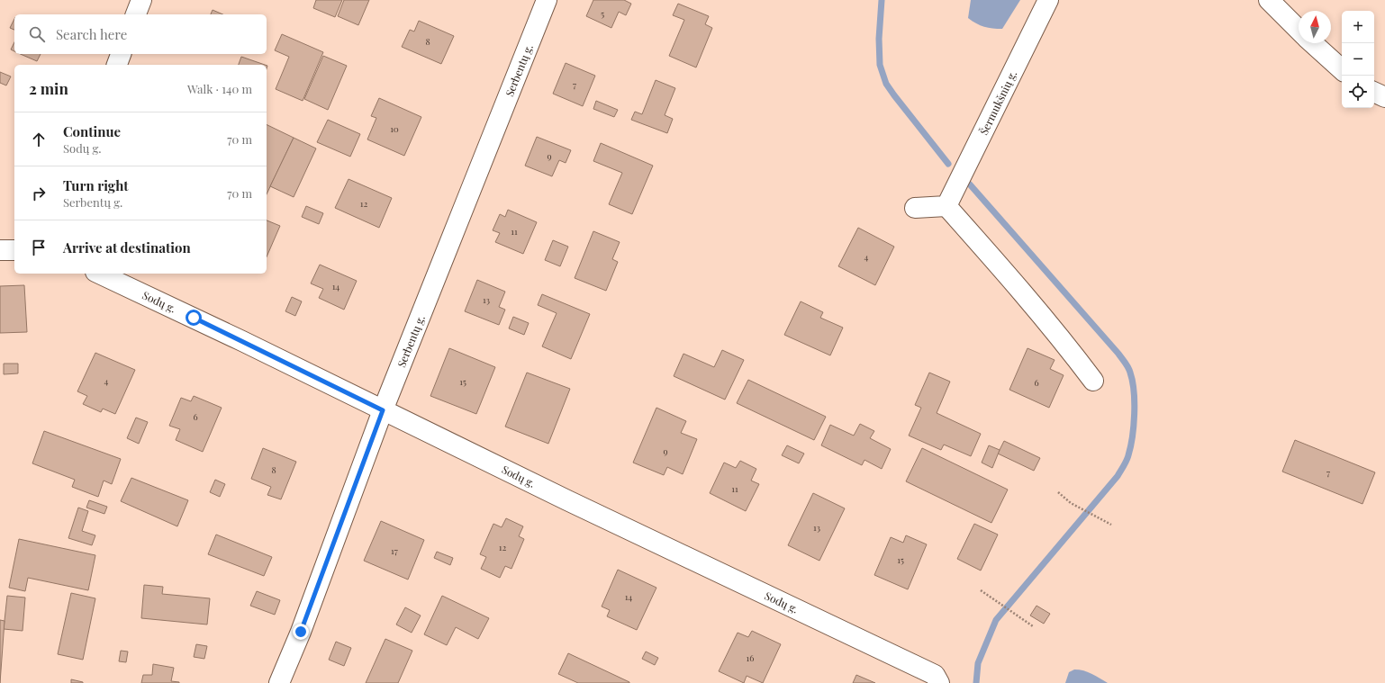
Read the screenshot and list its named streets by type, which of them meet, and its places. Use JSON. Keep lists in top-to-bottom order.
{
  "streets": {
    "street": ["Serbentų g.", "Šermukšnių g.", "Sodų g."]
  },
  "crossings": [
    ["Serbentų g.", "Sodų g."]
  ],
  "house_numbers": [
    "5",
    "8",
    "7",
    "10",
    "9",
    "12",
    "11",
    "4",
    "14",
    "13",
    "4",
    "15",
    "6",
    "6",
    "9",
    "8",
    "7",
    "11",
    "13",
    "12",
    "17",
    "15",
    "14",
    "16"
  ],
  "north": "top",
  "page": {
    "map_buttons": ["+", "−"],
    "search": "Search here",
    "heading": ["2 min", "Walk · 140 m"],
    "list": [
      ["Continue", "Sodų g.", "70 m"],
      ["Turn right", "Serbentų g.", "70 m"],
      "Arrive at destination"
    ]
  }
}
